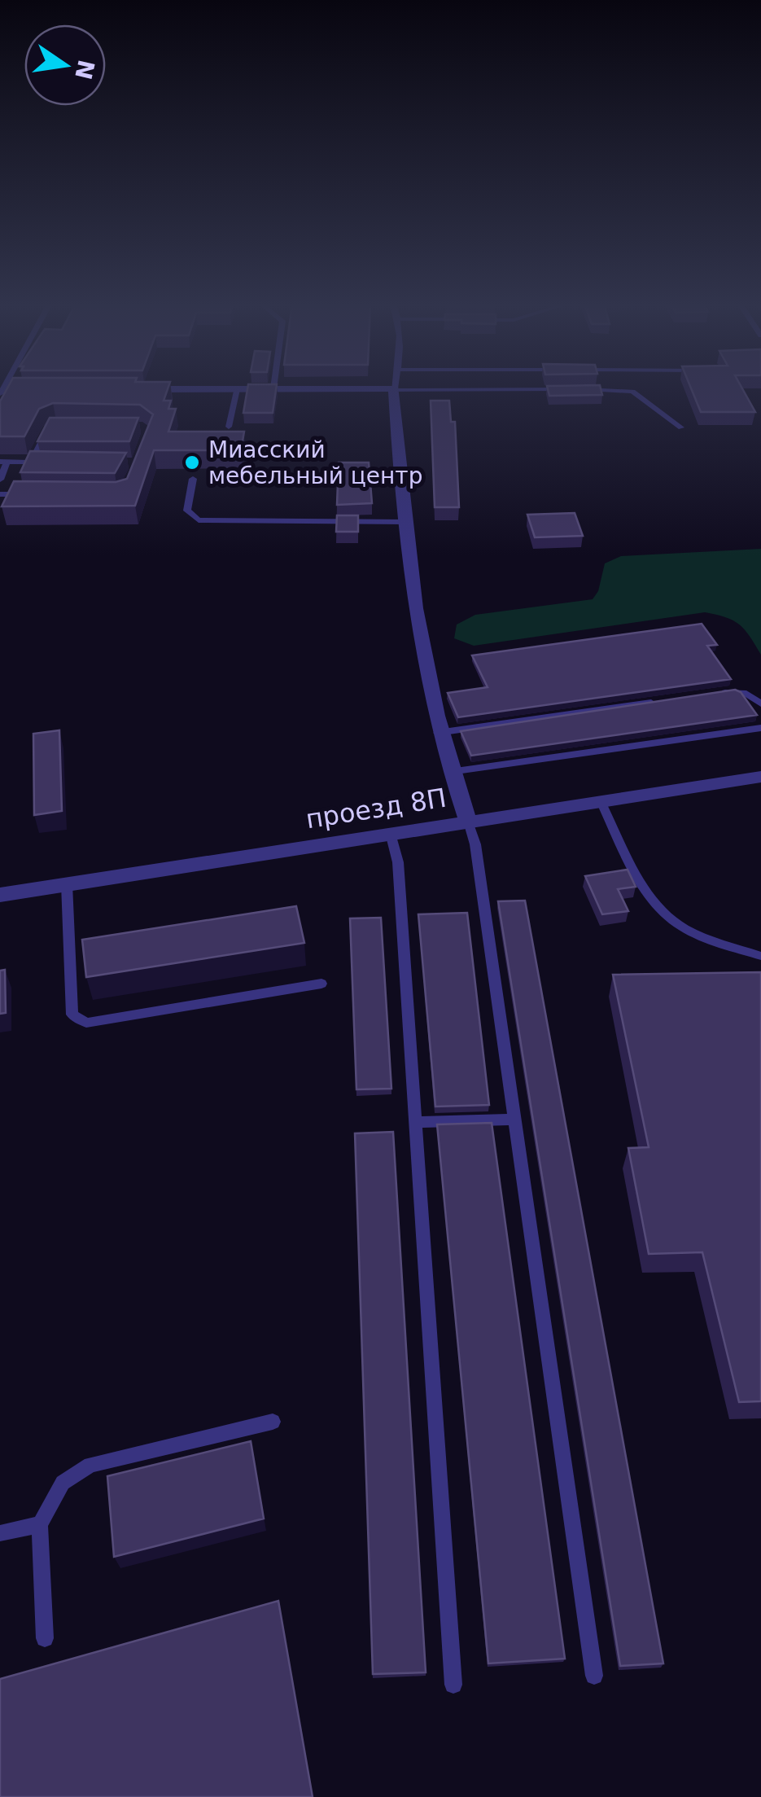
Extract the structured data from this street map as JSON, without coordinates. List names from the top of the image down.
{
  "streets": {
    "street": ["проезд 8П"]
  },
  "places": ["Миасский мебельный центр"],
  "north": "right"
}
